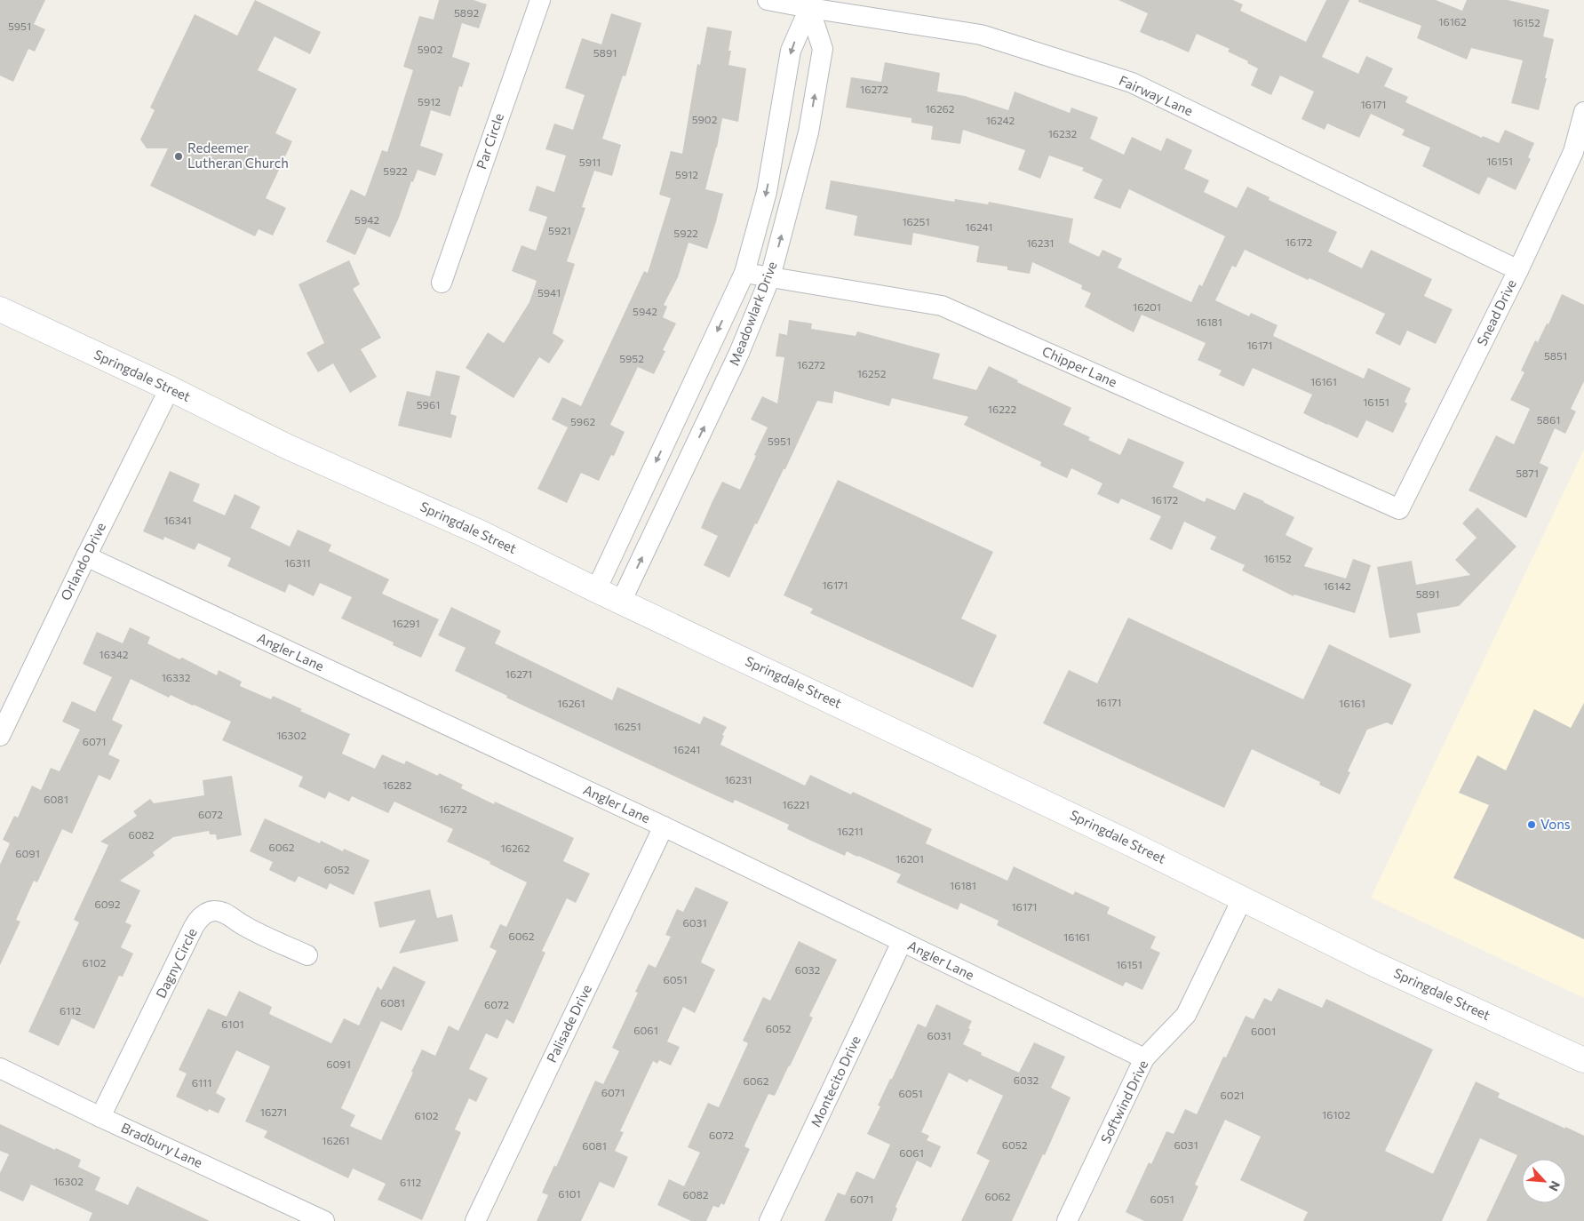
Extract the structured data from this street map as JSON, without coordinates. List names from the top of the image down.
{
  "streets": {
    "main road": ["Springdale Street"],
    "street": [
      "Fairway Lane",
      "Par Circle",
      "Snead Drive",
      "Meadowlark Drive",
      "Chipper Lane",
      "Orlando Drive",
      "Angler Lane",
      "Dagny Circle",
      "Palisade Drive",
      "Montecito Drive",
      "Softwind Drive",
      "Bradbury Lane"
    ]
  },
  "crossings": [
    ["Fairway Lane", "Snead Drive"],
    ["Fairway Lane", "Meadowlark Drive"],
    ["Snead Drive", "Chipper Lane"],
    ["Meadowlark Drive", "Chipper Lane"],
    ["Meadowlark Drive", "Springdale Street"],
    ["Springdale Street", "Orlando Drive"],
    ["Springdale Street", "Softwind Drive"],
    ["Orlando Drive", "Angler Lane"],
    ["Angler Lane", "Palisade Drive"],
    ["Angler Lane", "Montecito Drive"],
    ["Angler Lane", "Softwind Drive"],
    ["Dagny Circle", "Bradbury Lane"]
  ],
  "places": ["Redeemer Lutheran Church", "Vons"],
  "house_numbers": [
    "5892",
    "16162",
    "16152",
    "5951",
    "5902",
    "5891",
    "16272",
    "5912",
    "16171",
    "16262",
    "5902",
    "16242",
    "16232",
    "16151",
    "5911",
    "5922",
    "5912",
    "5942",
    "16251",
    "16241",
    "5921",
    "5922",
    "16172",
    "16231",
    "5941",
    "16201",
    "5942",
    "16181",
    "16171",
    "5851",
    "5952",
    "16272",
    "16252",
    "16161",
    "16151",
    "5961",
    "16222",
    "5861",
    "5962",
    "5951",
    "5871",
    "16172",
    "16341",
    "16152",
    "16311",
    "16171",
    "16142",
    "5891",
    "16291",
    "16342",
    "16271",
    "16332",
    "16171",
    "16261",
    "16161",
    "16251",
    "16302",
    "6071",
    "16241",
    "16231",
    "16282",
    "6081",
    "16221",
    "16272",
    "6072",
    "16211",
    "6082",
    "6062",
    "16262",
    "6091",
    "16201",
    "6052",
    "16181",
    "6092",
    "16171",
    "6031",
    "6062",
    "16161",
    "6102",
    "16151",
    "6032",
    "6051",
    "6081",
    "6072",
    "6112",
    "6101",
    "6052",
    "6061",
    "6001",
    "6031",
    "6091",
    "6032",
    "6062",
    "6111",
    "6071",
    "6051",
    "6021",
    "16271",
    "16102",
    "6102",
    "6072",
    "16261",
    "6052",
    "6031",
    "6081",
    "6061",
    "16302",
    "6112",
    "6101",
    "6082",
    "6062",
    "6071",
    "6051"
  ],
  "north": "bottom right"
}
